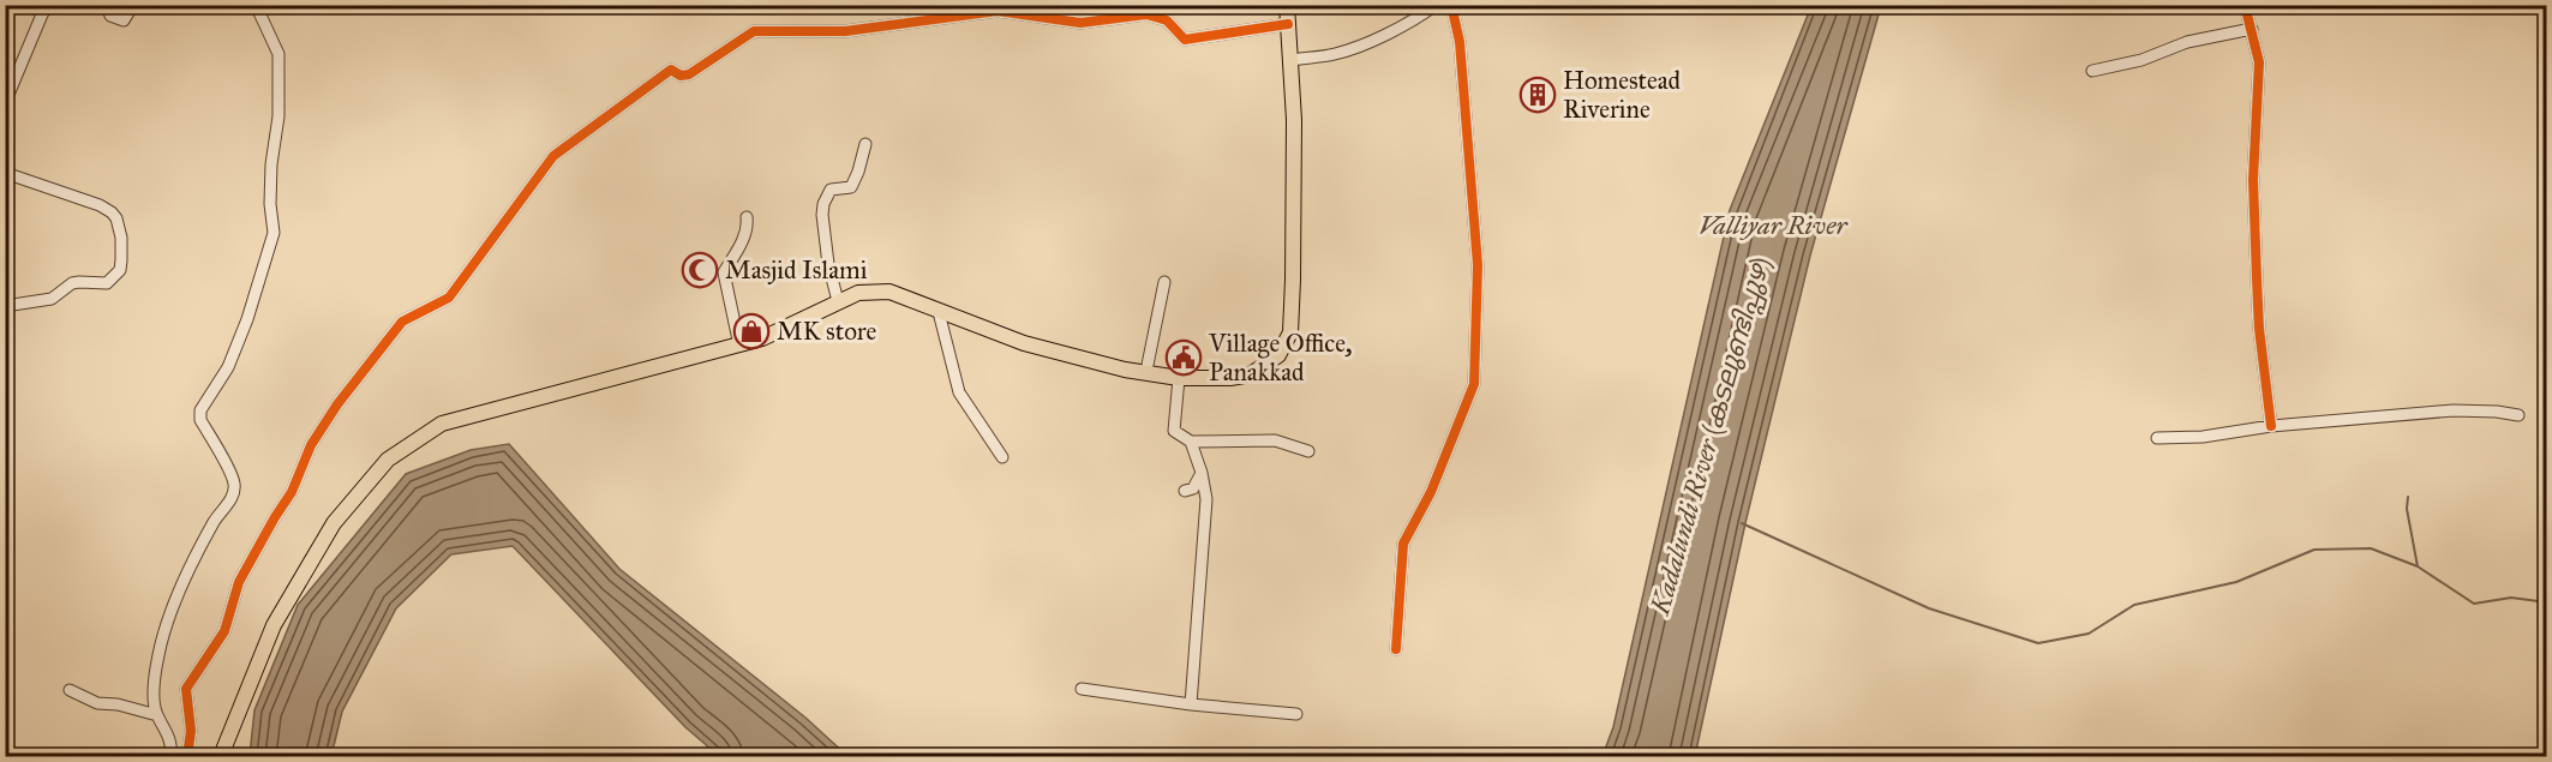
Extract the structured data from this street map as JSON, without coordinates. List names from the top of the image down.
{
  "water": ["Valliyar River", "Kadalundi River (കടലുണ്ടിപ്പുഴ)"],
  "places": {
    "building": ["Homestead Riverine"],
    "mosque": ["Masjid Islami"],
    "shop": ["MK store"],
    "public building": ["Village Office, Panakkad"]
  }
}
